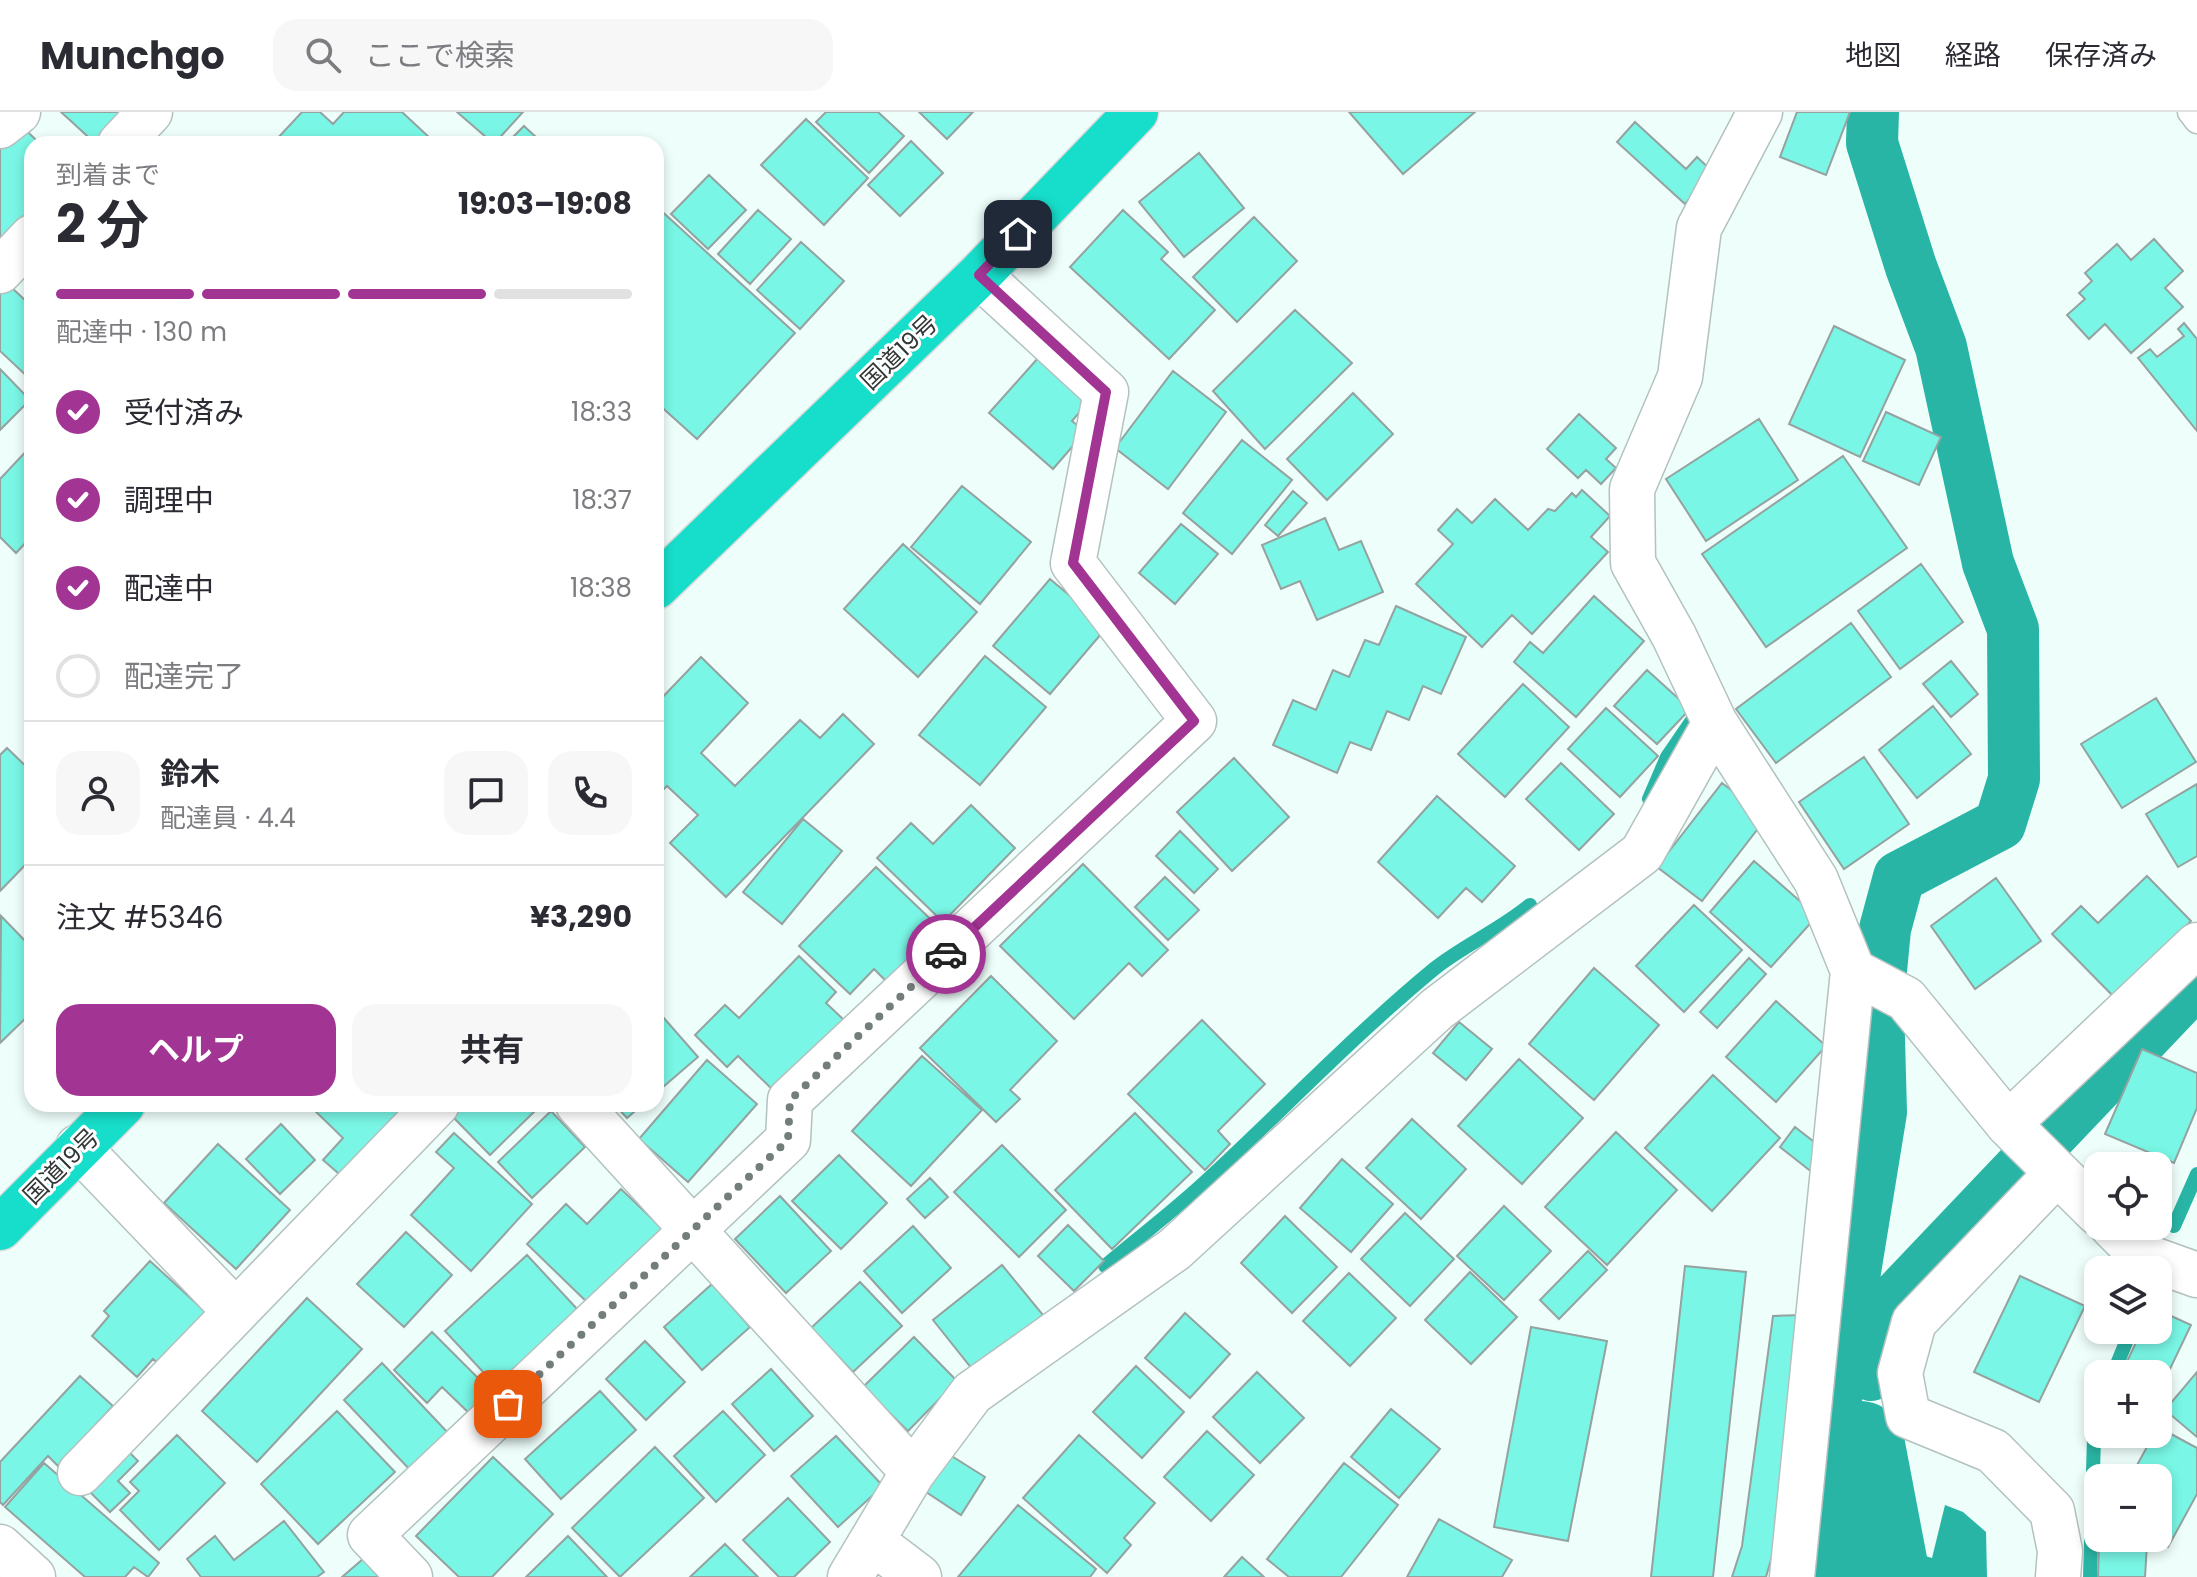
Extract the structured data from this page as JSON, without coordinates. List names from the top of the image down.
{
  "streets": {
    "highway": ["国道19号"]
  },
  "page": {
    "header": "Munchgo",
    "search": "ここで検索",
    "nav": ["地図", "経路", "保存済み"],
    "heading": ["2 分", "到着まで", "19:03–19:08"],
    "panel": [
      "鈴木",
      "配達員 · 4.4",
      "注文 #5346",
      "¥3,290"
    ],
    "bar": "配達中 · 130 m",
    "list": [
      ["受付済み", "18:33"],
      ["調理中", "18:37"],
      ["配達中", "18:38"],
      "配達完了"
    ],
    "buttons": ["ヘルプ", "共有"],
    "map_buttons": ["+", "−"]
  }
}
